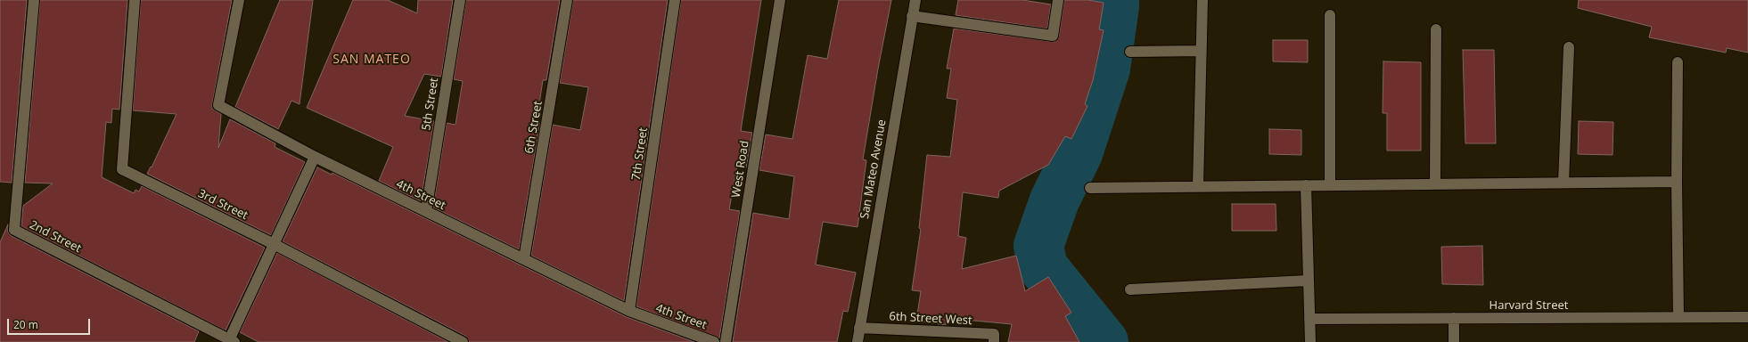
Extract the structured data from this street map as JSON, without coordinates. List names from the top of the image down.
{
  "streets": {
    "street": [
      "5th Street",
      "6th Street",
      "7th Street",
      "West Road",
      "San Mateo Avenue",
      "4th Street",
      "3rd Street",
      "2nd Street",
      "Harvard Street",
      "6th Street West"
    ]
  },
  "crossings": [
    ["5th Street", "4th Street"],
    ["6th Street", "4th Street"],
    ["7th Street", "4th Street"],
    ["San Mateo Avenue", "6th Street West"]
  ],
  "districts": ["SAN MATEO"],
  "scale_bar": "20 m"
}
